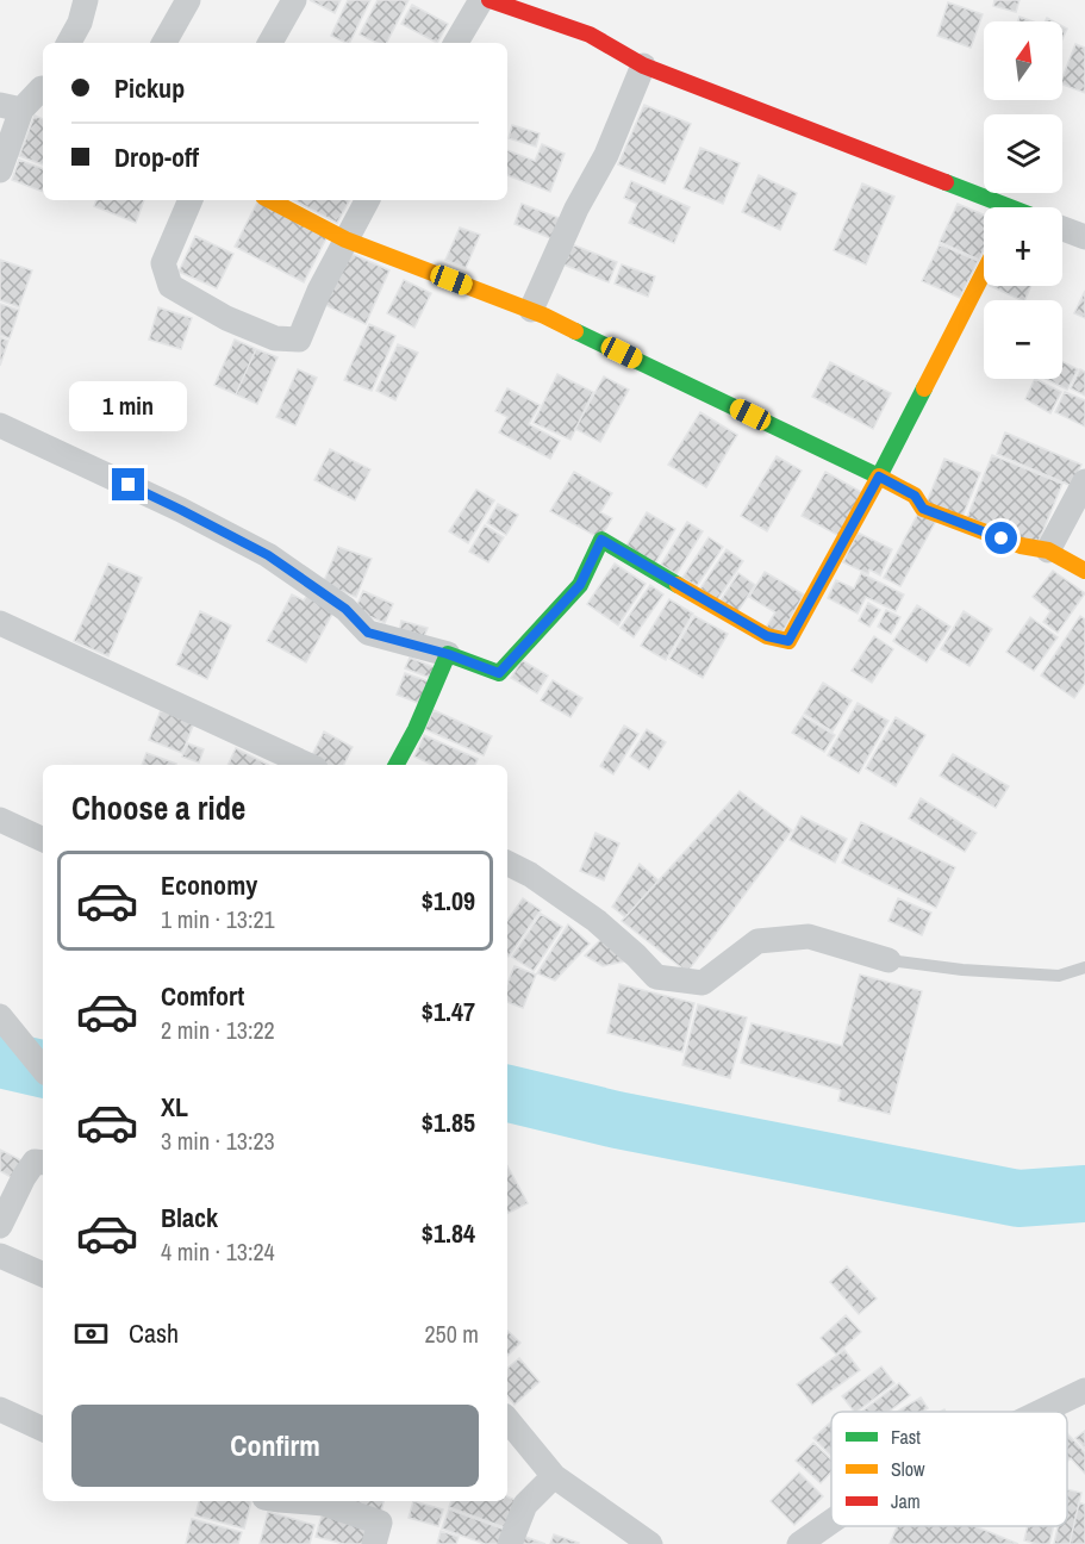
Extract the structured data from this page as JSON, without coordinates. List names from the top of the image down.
{
  "legend": ["Fast", "Slow", "Jam"],
  "north": "top",
  "page": {
    "map_buttons": ["+", "−"],
    "banner": ["Pickup", "Drop-off"],
    "bubble": "1 min",
    "heading": "Choose a ride",
    "list": [
      {
        "name": "Economy",
        "note": "1 min · 13:21",
        "value": "$1.09"
      },
      {
        "name": "Comfort",
        "note": "2 min · 13:22",
        "value": "$1.47"
      },
      {
        "name": "XL",
        "note": "3 min · 13:23",
        "value": "$1.85"
      },
      {
        "name": "Black",
        "note": "4 min · 13:24",
        "value": "$1.84"
      }
    ],
    "pay": ["Cash", "250 m"],
    "buttons": "Confirm"
  }
}
